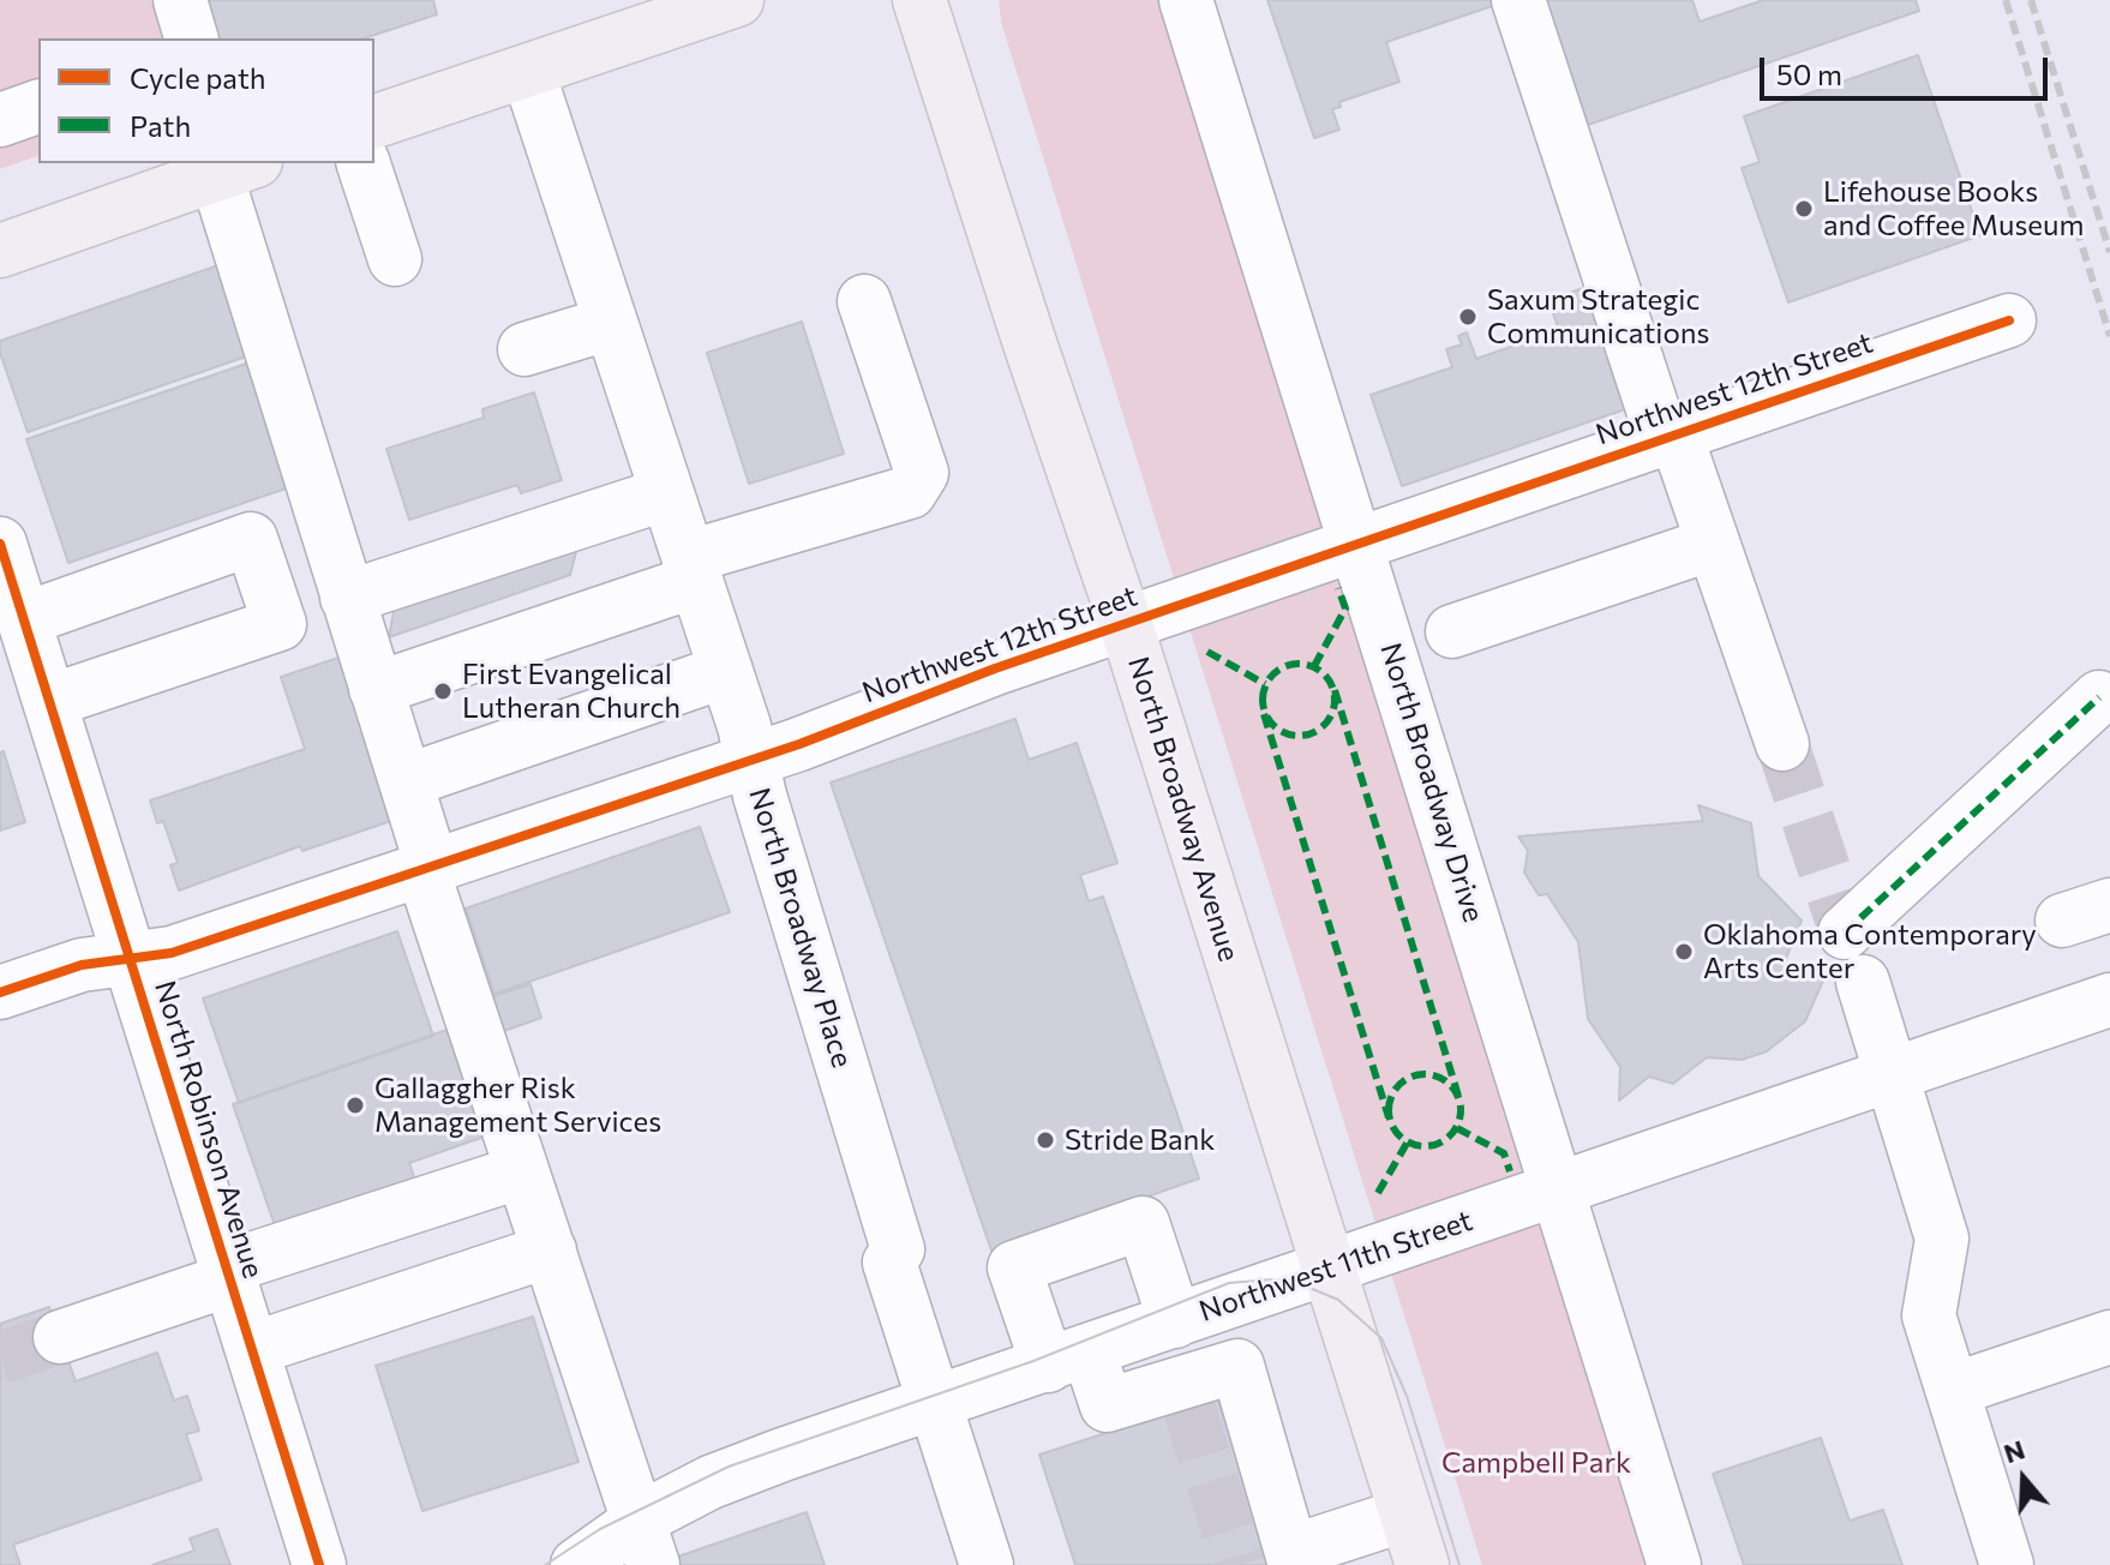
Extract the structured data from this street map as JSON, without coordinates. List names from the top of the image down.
{
  "streets": {
    "main road": ["North Broadway Avenue"],
    "street": [
      "Northwest 12th Street",
      "North Broadway Drive",
      "North Broadway Place",
      "North Robinson Avenue",
      "Northwest 11th Street"
    ]
  },
  "crossings": [
    ["Northwest 12th Street", "North Broadway Drive"],
    ["Northwest 12th Street", "North Broadway Avenue"],
    ["Northwest 12th Street", "North Broadway Place"],
    ["Northwest 12th Street", "North Robinson Avenue"],
    ["North Broadway Drive", "Northwest 11th Street"],
    ["North Broadway Avenue", "Northwest 11th Street"],
    ["North Broadway Place", "Northwest 11th Street"]
  ],
  "parks": ["Campbell Park"],
  "places": [
    "Lifehouse Books and Coffee Museum",
    "Saxum Strategic Communications",
    "First Evangelical Lutheran Church",
    "Oklahoma Contemporary Arts Center",
    "Gallaggher Risk Management Services",
    "Stride Bank"
  ],
  "legend": ["Cycle path", "Path"],
  "scale_bar": "50 m",
  "north": "top"
}
